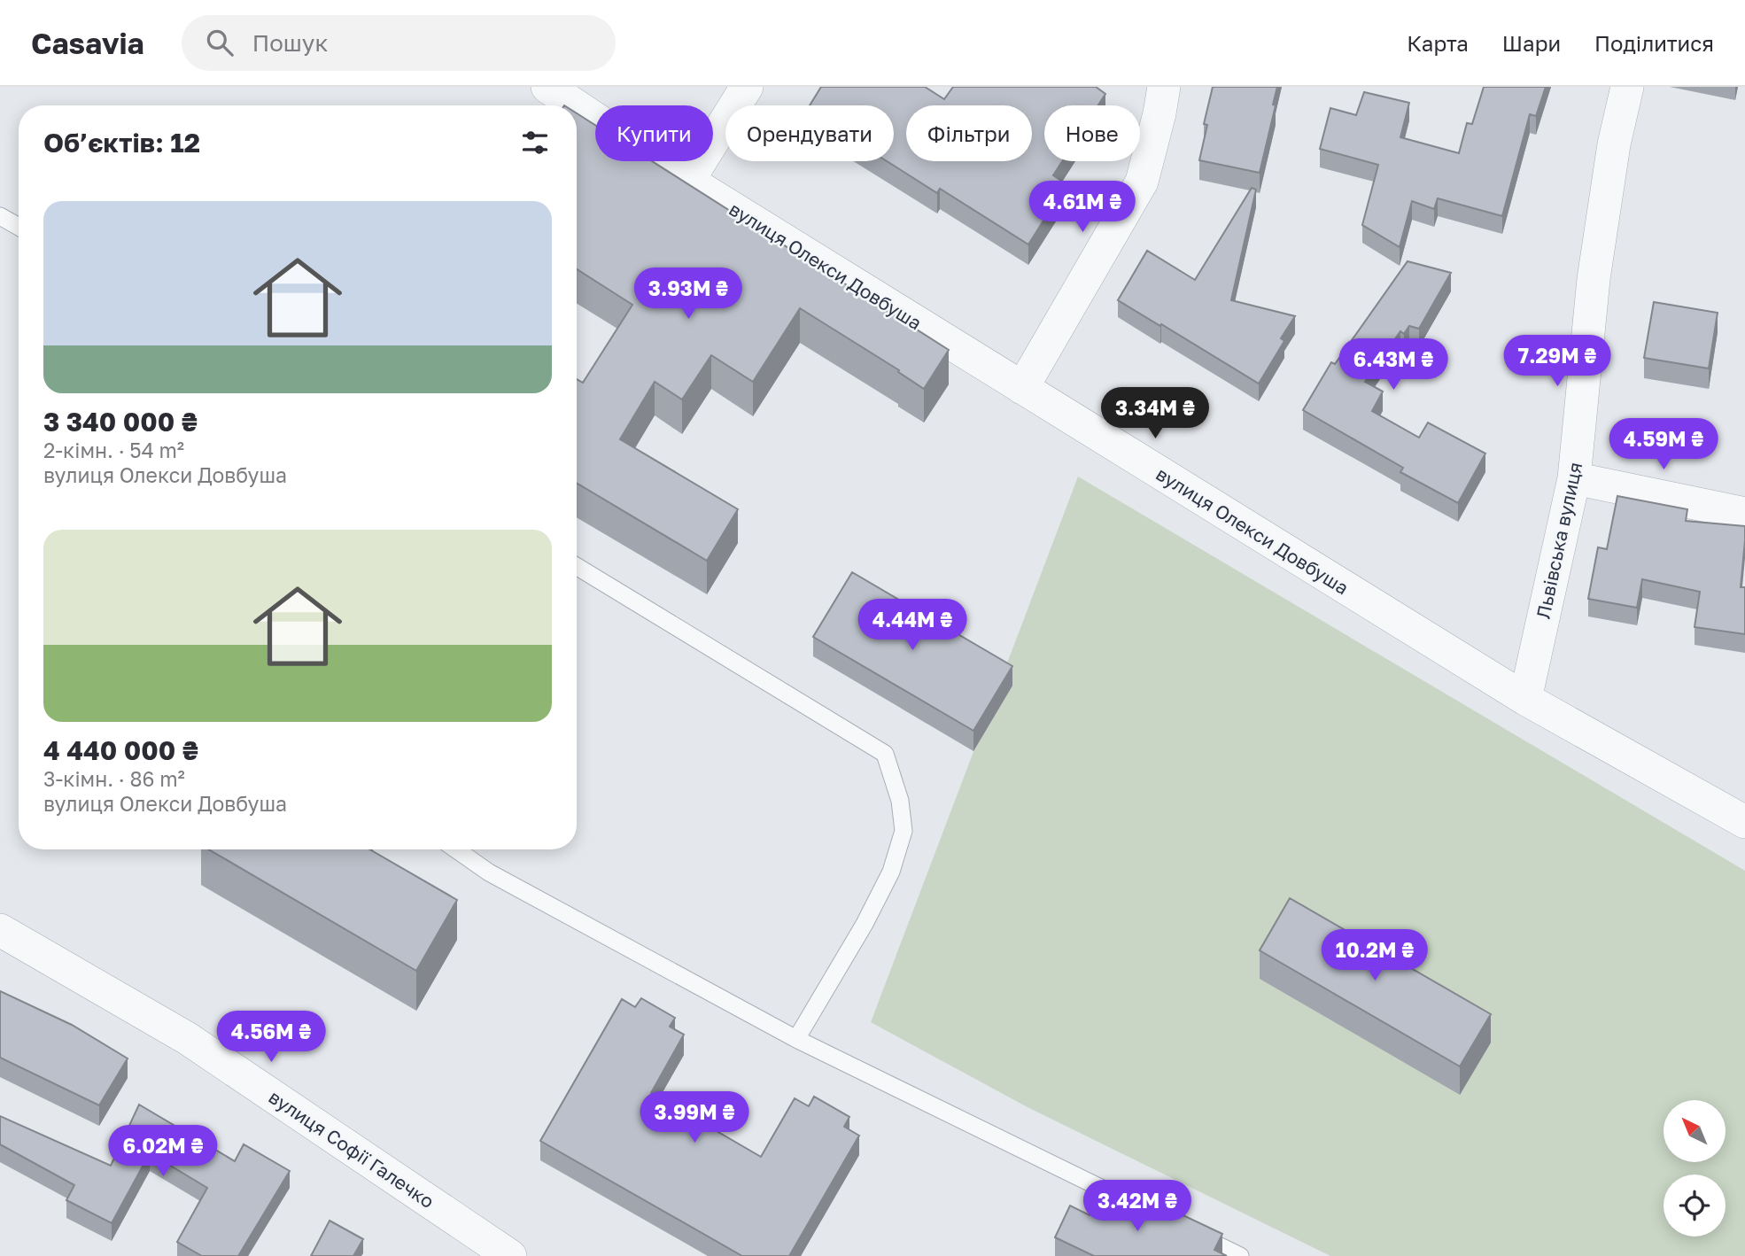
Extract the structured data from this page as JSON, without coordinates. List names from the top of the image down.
{
  "streets": {
    "street": ["вулиця Олекси Довбуша", "Львівська вулиця", "вулиця Софії Галечко"]
  },
  "crossings": [
    ["вулиця Олекси Довбуша", "Львівська вулиця"]
  ],
  "north": "top left",
  "page": {
    "header": "Casavia",
    "search": "Пошук",
    "nav": ["Карта", "Шари", "Поділитися"],
    "chip": [
      "Купити",
      "Орендувати",
      "Фільтри",
      "Нове"
    ],
    "heading": "Об’єктів: 12",
    "list": [
      {
        "name": "3 340 000 ₴",
        "note": "2-кімн. · 54 m² · вулиця Олекси Довбуша"
      },
      {
        "name": "4 440 000 ₴",
        "note": "3-кімн. · 86 m² · вулиця Олекси Довбуша"
      }
    ],
    "price": [
      "4.61M ₴",
      "3.93M ₴",
      "7.29M ₴",
      "6.43M ₴",
      "3.34M ₴",
      "4.59M ₴",
      "4.44M ₴",
      "10.2M ₴",
      "4.56M ₴",
      "3.99M ₴",
      "6.02M ₴",
      "3.42M ₴"
    ]
  }
}
